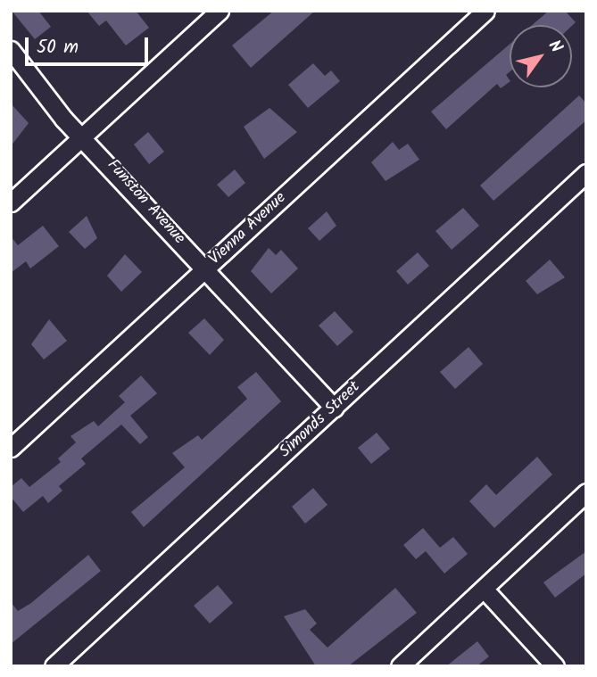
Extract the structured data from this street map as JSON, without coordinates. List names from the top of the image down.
{
  "streets": {
    "street": ["Funston Avenue", "Vienna Avenue", "Simonds Street"]
  },
  "crossings": [
    ["Funston Avenue", "Vienna Avenue"],
    ["Funston Avenue", "Simonds Street"]
  ],
  "scale_bar": "50 m",
  "north": "top right"
}
